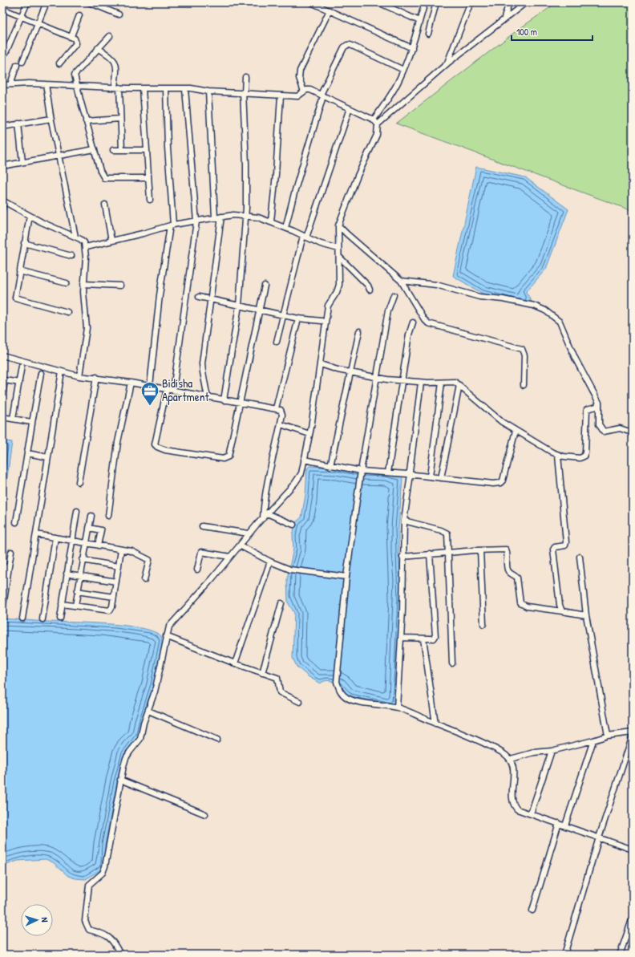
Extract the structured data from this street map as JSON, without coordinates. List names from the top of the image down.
{
  "places": {
    "office": ["Bidisha Apartment"]
  },
  "scale_bar": "100 m",
  "north": "right"
}
